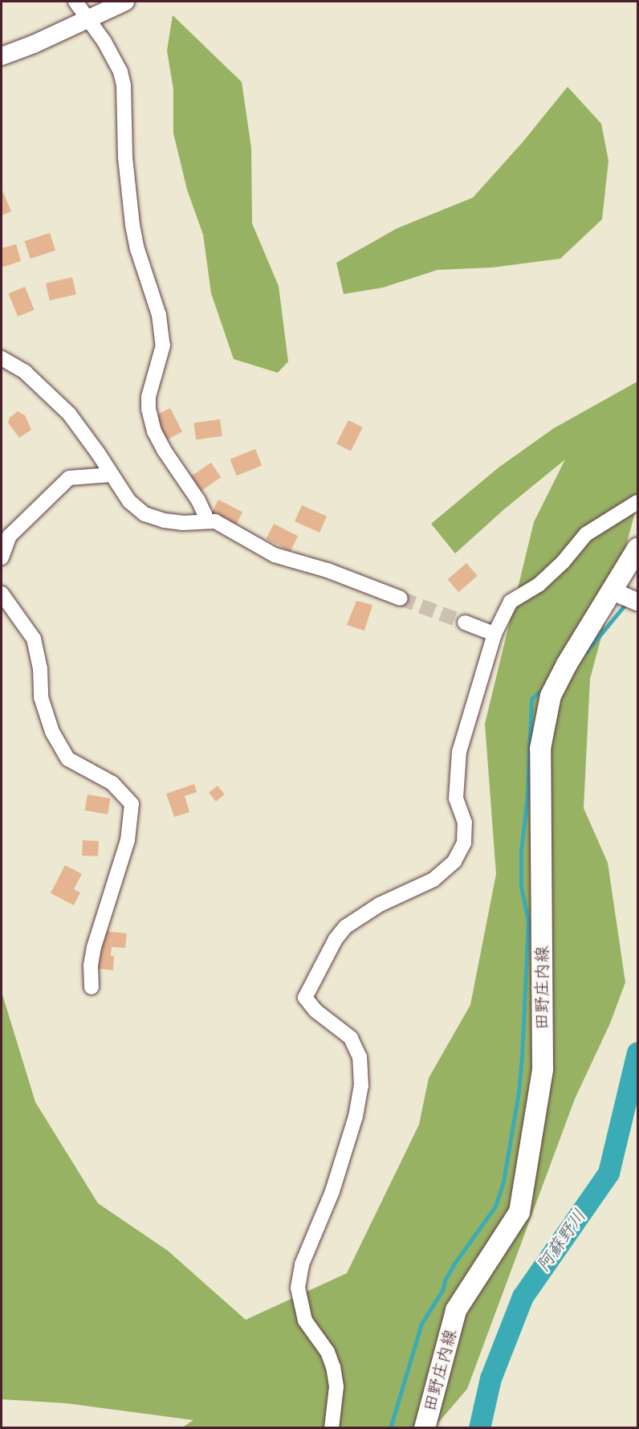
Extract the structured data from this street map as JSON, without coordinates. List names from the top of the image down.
{
  "streets": {
    "main road": ["田野庄内線"]
  },
  "water": ["阿蘇野川"]
}
